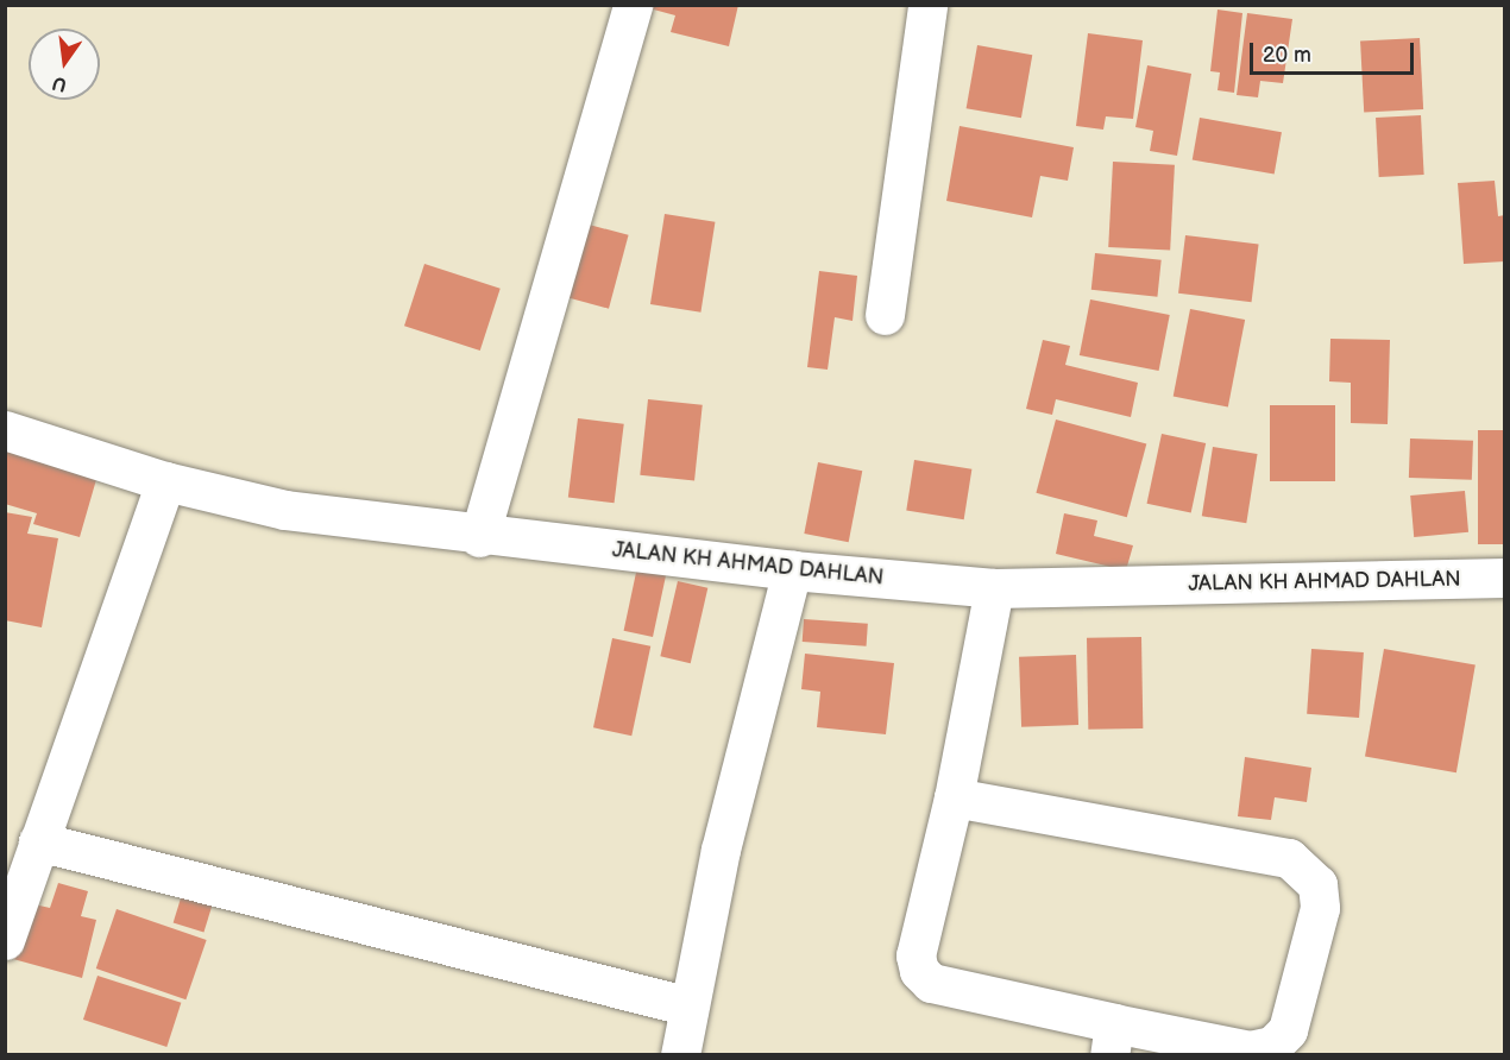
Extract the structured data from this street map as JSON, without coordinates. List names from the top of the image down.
{
  "streets": {
    "street": ["JALAN KH AHMAD DAHLAN"]
  },
  "scale_bar": "20 m",
  "north": "bottom"
}
